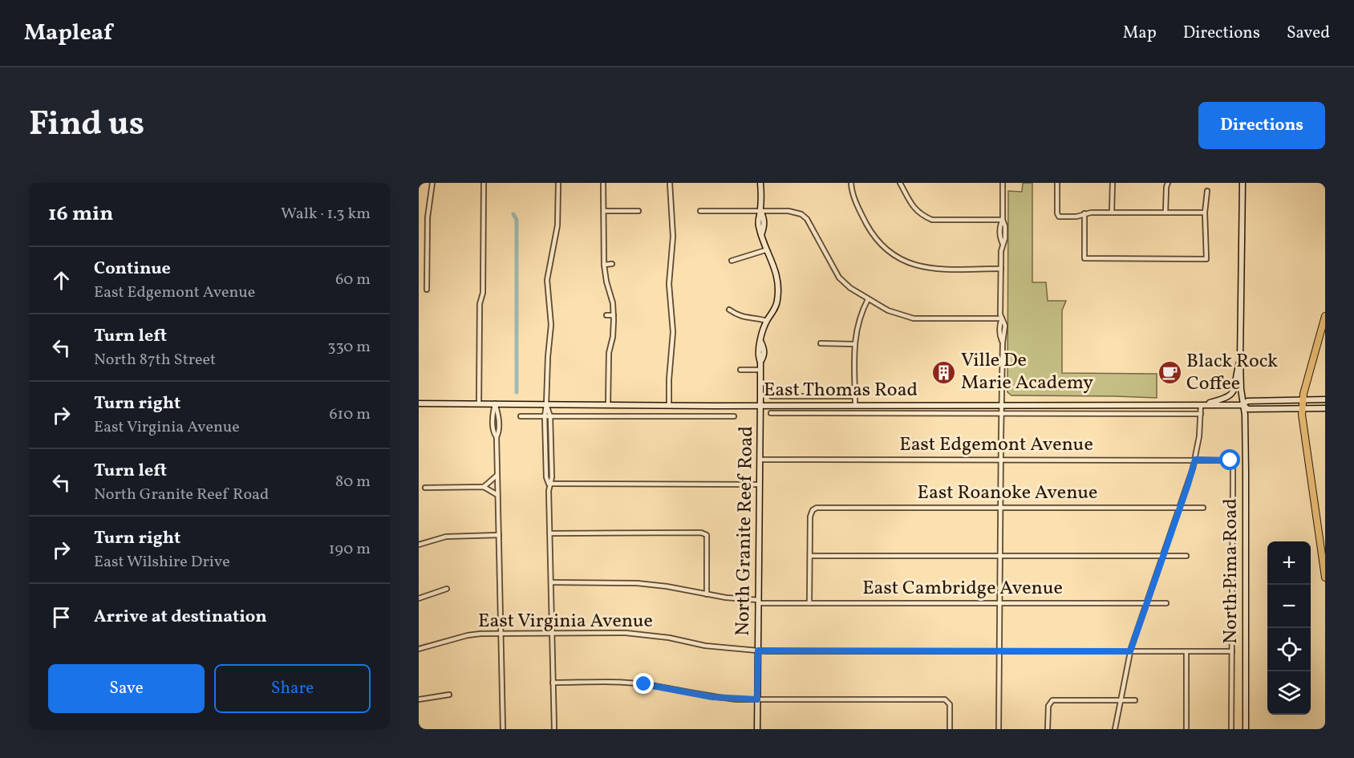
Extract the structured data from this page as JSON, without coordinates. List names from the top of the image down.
{
  "streets": {
    "main road": ["East Thomas Road", "North Granite Reef Road", "North Pima Road"],
    "street": [
      "East Edgemont Avenue",
      "East Roanoke Avenue",
      "East Cambridge Avenue",
      "East Virginia Avenue"
    ]
  },
  "crossings": [
    ["East Thomas Road", "North Granite Reef Road"],
    ["East Thomas Road", "North Pima Road"],
    ["East Edgemont Avenue", "North Granite Reef Road"],
    ["East Edgemont Avenue", "East Virginia Avenue"],
    ["North Granite Reef Road", "East Cambridge Avenue"],
    ["North Granite Reef Road", "East Virginia Avenue"]
  ],
  "places": {
    "building": ["Ville De Marie Academy"],
    "cafe": ["Black Rock Coffee"]
  },
  "page": {
    "header": "Mapleaf",
    "nav": ["Map", "Directions", "Saved"],
    "title": "Find us",
    "buttons": [
      "Directions",
      ["Save", "Share"]
    ],
    "heading": ["16 min", "Walk · 1.3 km"],
    "list": [
      ["Continue", "East Edgemont Avenue", "60 m"],
      ["Turn left", "North 87th Street", "330 m"],
      ["Turn right", "East Virginia Avenue", "610 m"],
      ["Turn left", "North Granite Reef Road", "80 m"],
      ["Turn right", "East Wilshire Drive", "190 m"],
      "Arrive at destination"
    ],
    "map_buttons": ["+", "−"]
  }
}
